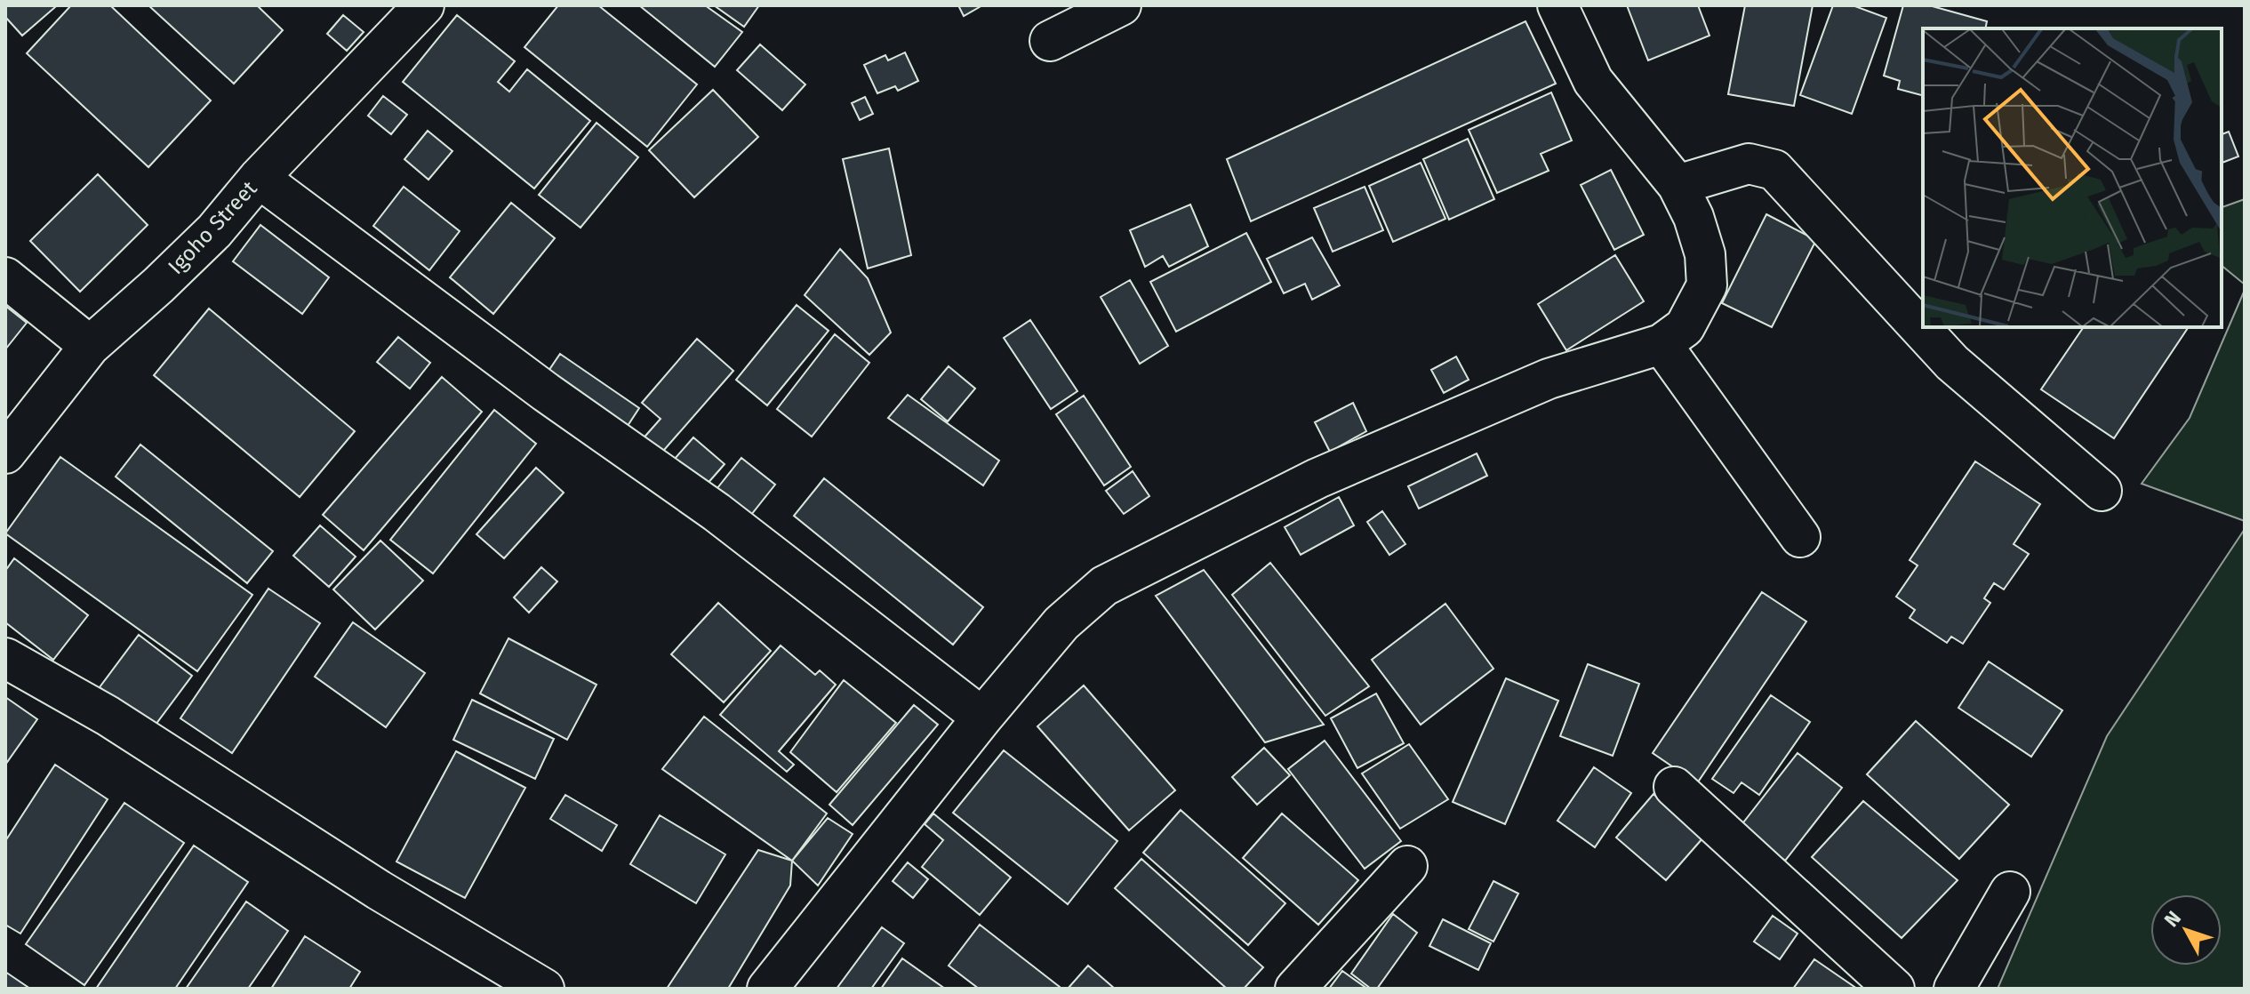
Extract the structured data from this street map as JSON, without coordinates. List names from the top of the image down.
{
  "streets": {
    "street": ["Igoho Street"]
  },
  "north": "top left"
}
